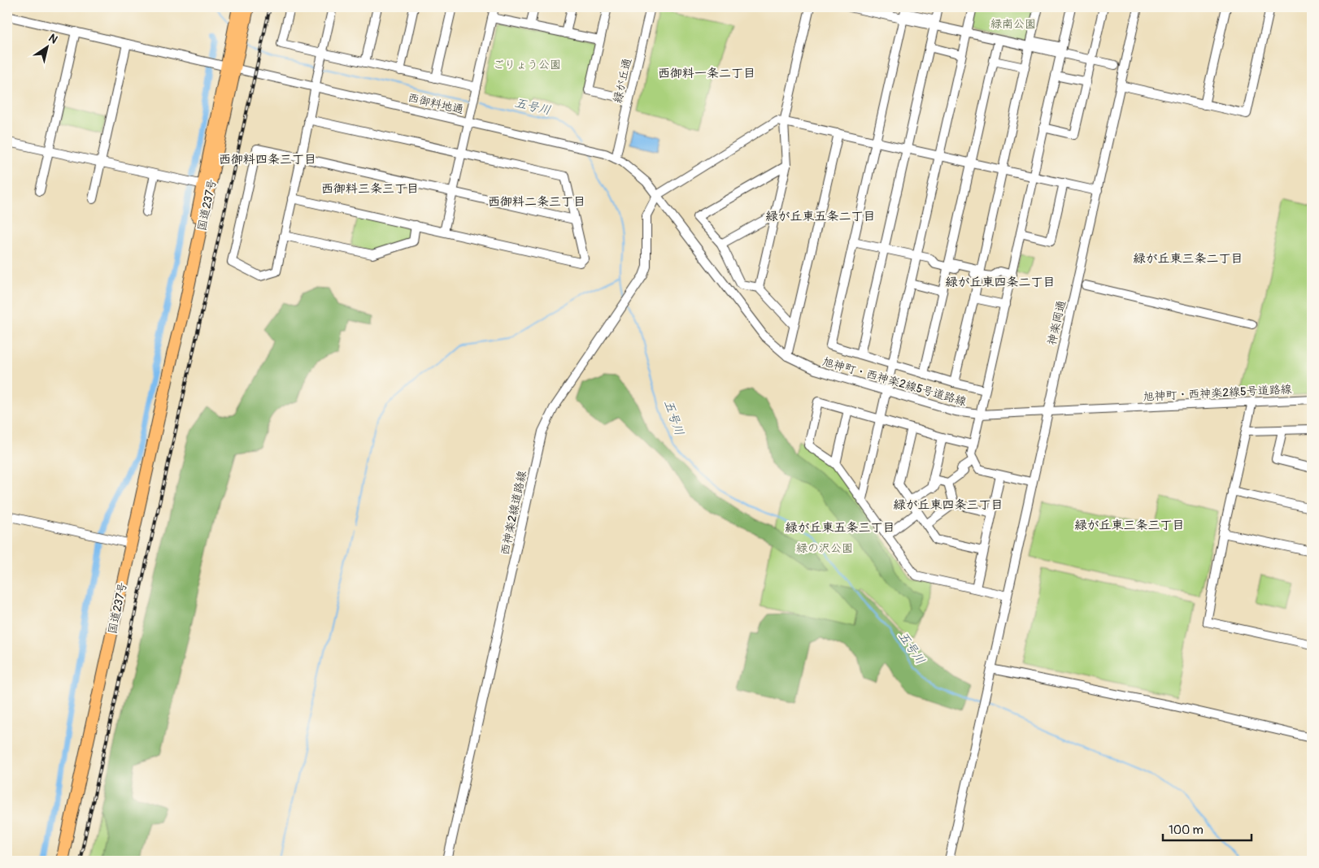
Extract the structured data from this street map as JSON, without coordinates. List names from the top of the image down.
{
  "streets": {
    "highway": ["国道237号"],
    "street": [
      "緑が丘通",
      "西御料地通",
      "神楽岡通",
      "旭神町・西神楽2線5号道路線",
      "西神楽2線道路線"
    ]
  },
  "crossings": [
    ["緑が丘通", "西御料地通"],
    ["緑が丘通", "旭神町・西神楽2線5号道路線"],
    ["西御料地通", "旭神町・西神楽2線5号道路線"],
    ["神楽岡通", "旭神町・西神楽2線5号道路線"],
    ["旭神町・西神楽2線5号道路線", "西神楽2線道路線"]
  ],
  "districts": [
    "西御料一条二丁目",
    "西御料四条三丁目",
    "西御料三条三丁目",
    "西御料二条三丁目",
    "緑が丘東五条二丁目",
    "緑が丘東三条二丁目",
    "緑が丘東四条二丁目",
    "緑が丘東四条三丁目",
    "緑が丘東三条三丁目",
    "緑が丘東五条三丁目"
  ],
  "water": ["五号川"],
  "parks": ["緑南公園", "ごりょう公園", "緑の沢公園"],
  "scale_bar": "100 m",
  "north": "top right"
}
